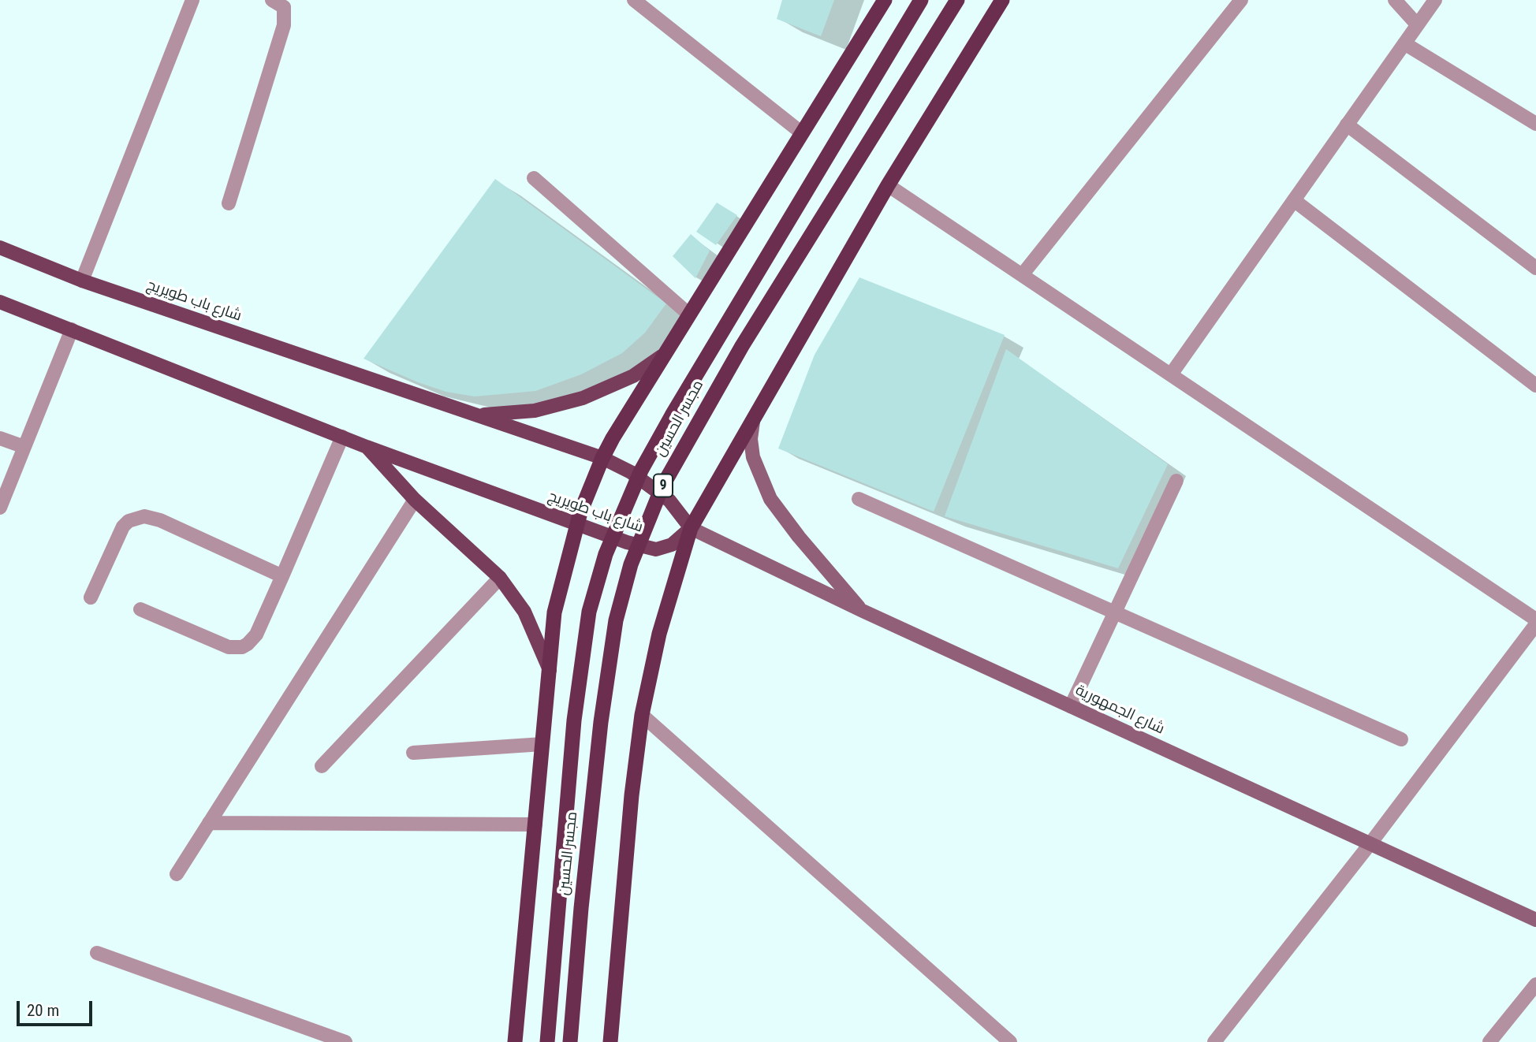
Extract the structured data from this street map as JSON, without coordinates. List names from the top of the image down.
{
  "streets": {
    "highway": ["مجسر الحسين", "9"],
    "main road": ["شارع باب طويريج", "شارع الجمهورية"]
  },
  "crossings": [
    ["شارع باب طويريج", "شارع الجمهورية"]
  ],
  "scale_bar": "20 m"
}
